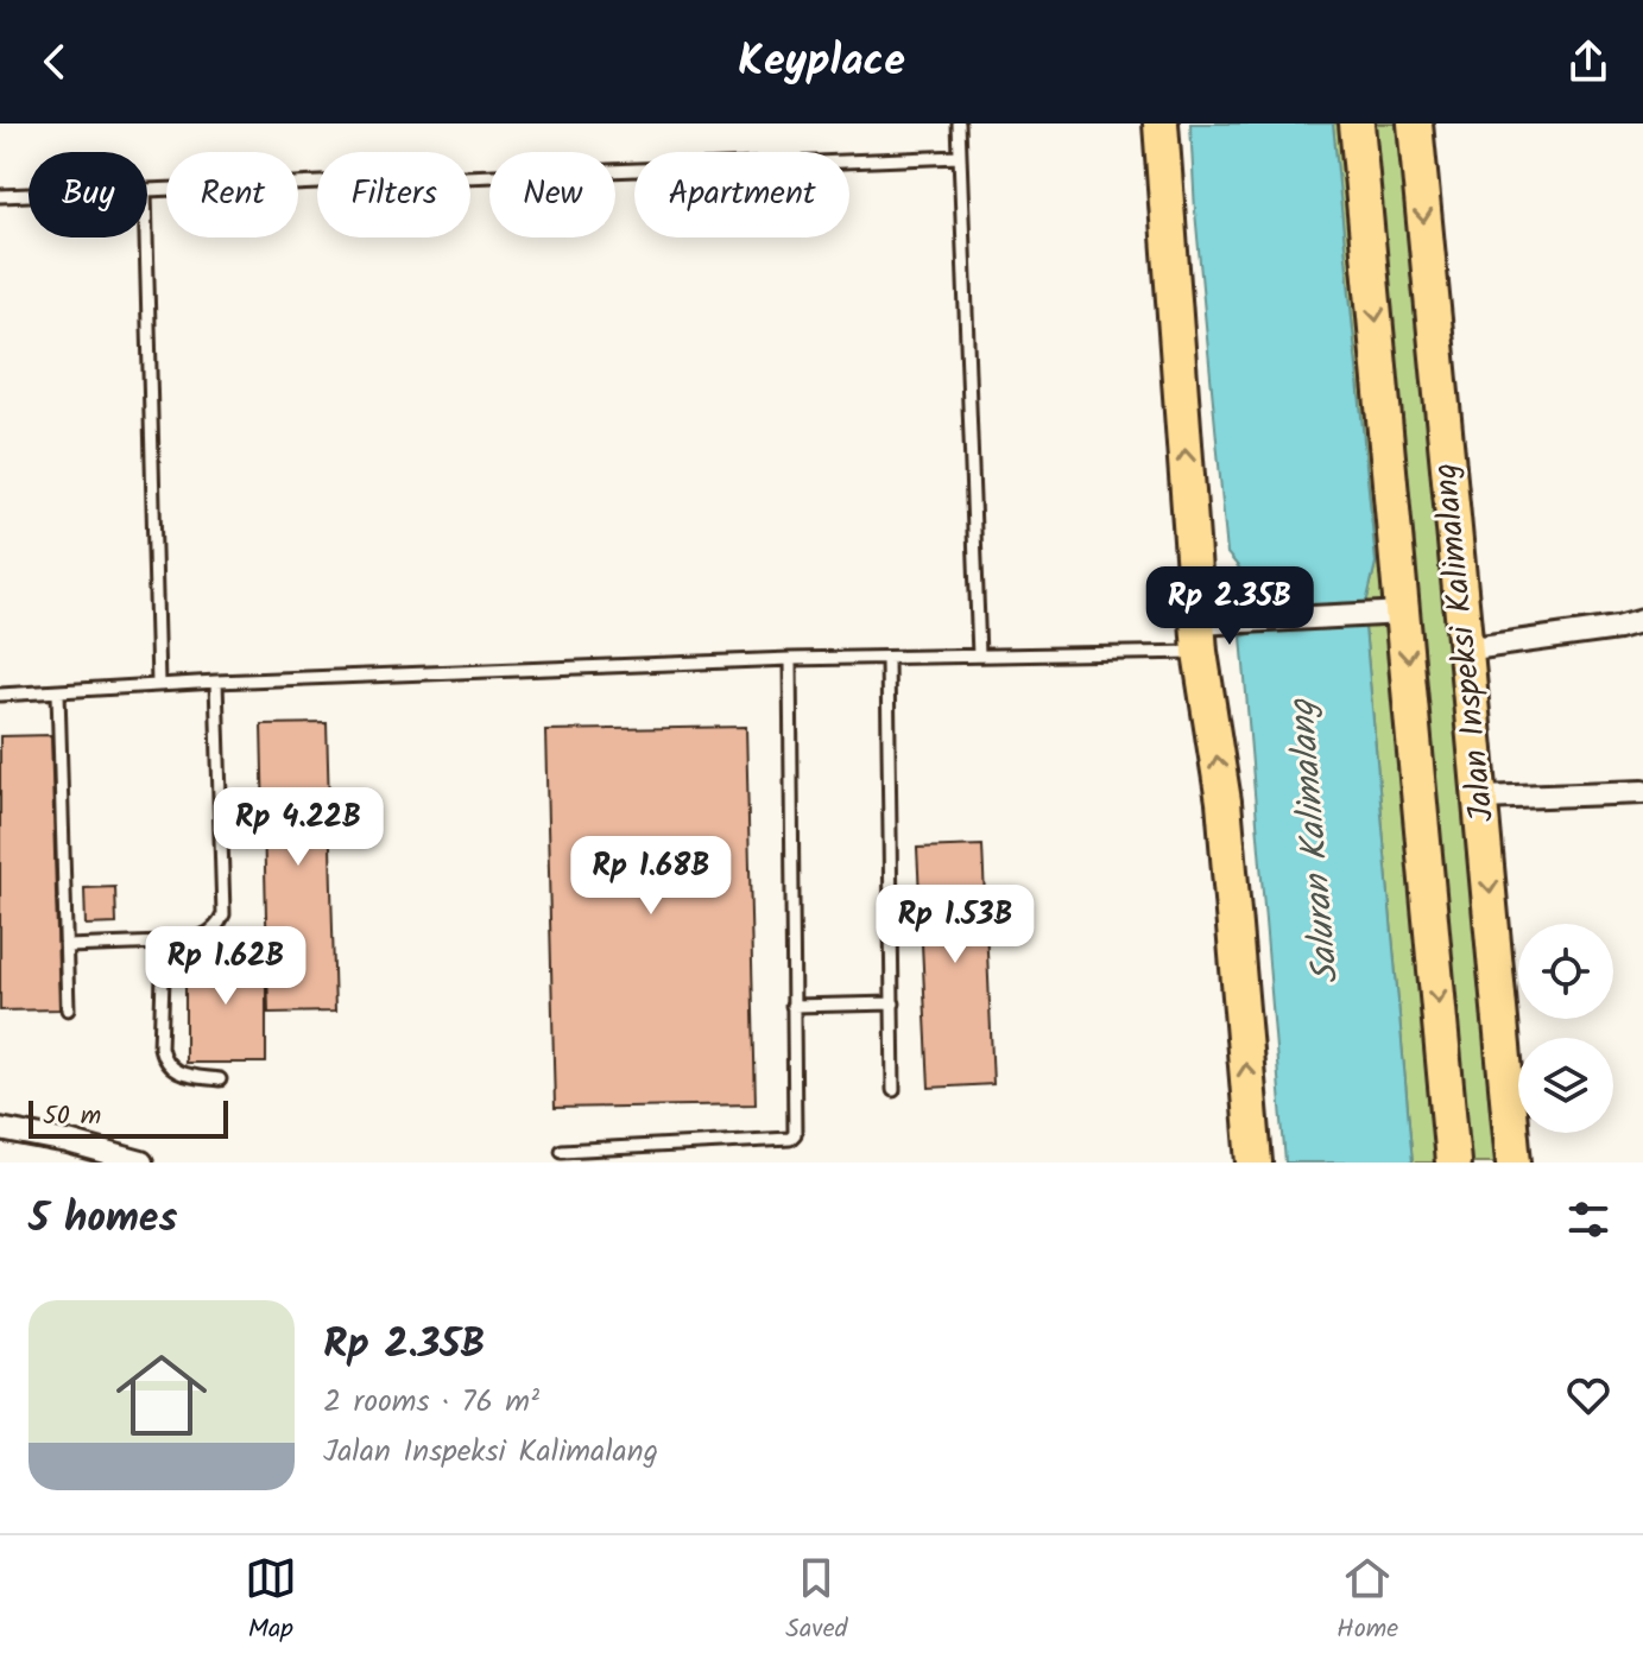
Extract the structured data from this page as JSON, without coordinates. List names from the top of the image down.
{
  "streets": {
    "main road": ["Jalan Inspeksi Kalimalang"]
  },
  "water": ["Saluran Kalimalang"],
  "scale_bar": "50 m",
  "page": {
    "header": "Keyplace",
    "chip": [
      "Buy",
      "Rent",
      "Filters",
      "New",
      "Apartment"
    ],
    "price": [
      "Rp 2.35B",
      "Rp 4.22B",
      "Rp 1.68B",
      "Rp 1.53B",
      "Rp 1.62B"
    ],
    "scale": "50 m",
    "heading": "5 homes",
    "list": [
      {
        "name": "Rp 2.35B",
        "note": "2 rooms · 76 m² · Jalan Inspeksi Kalimalang"
      }
    ],
    "tabs": ["Map", "Saved", "Home"]
  }
}
